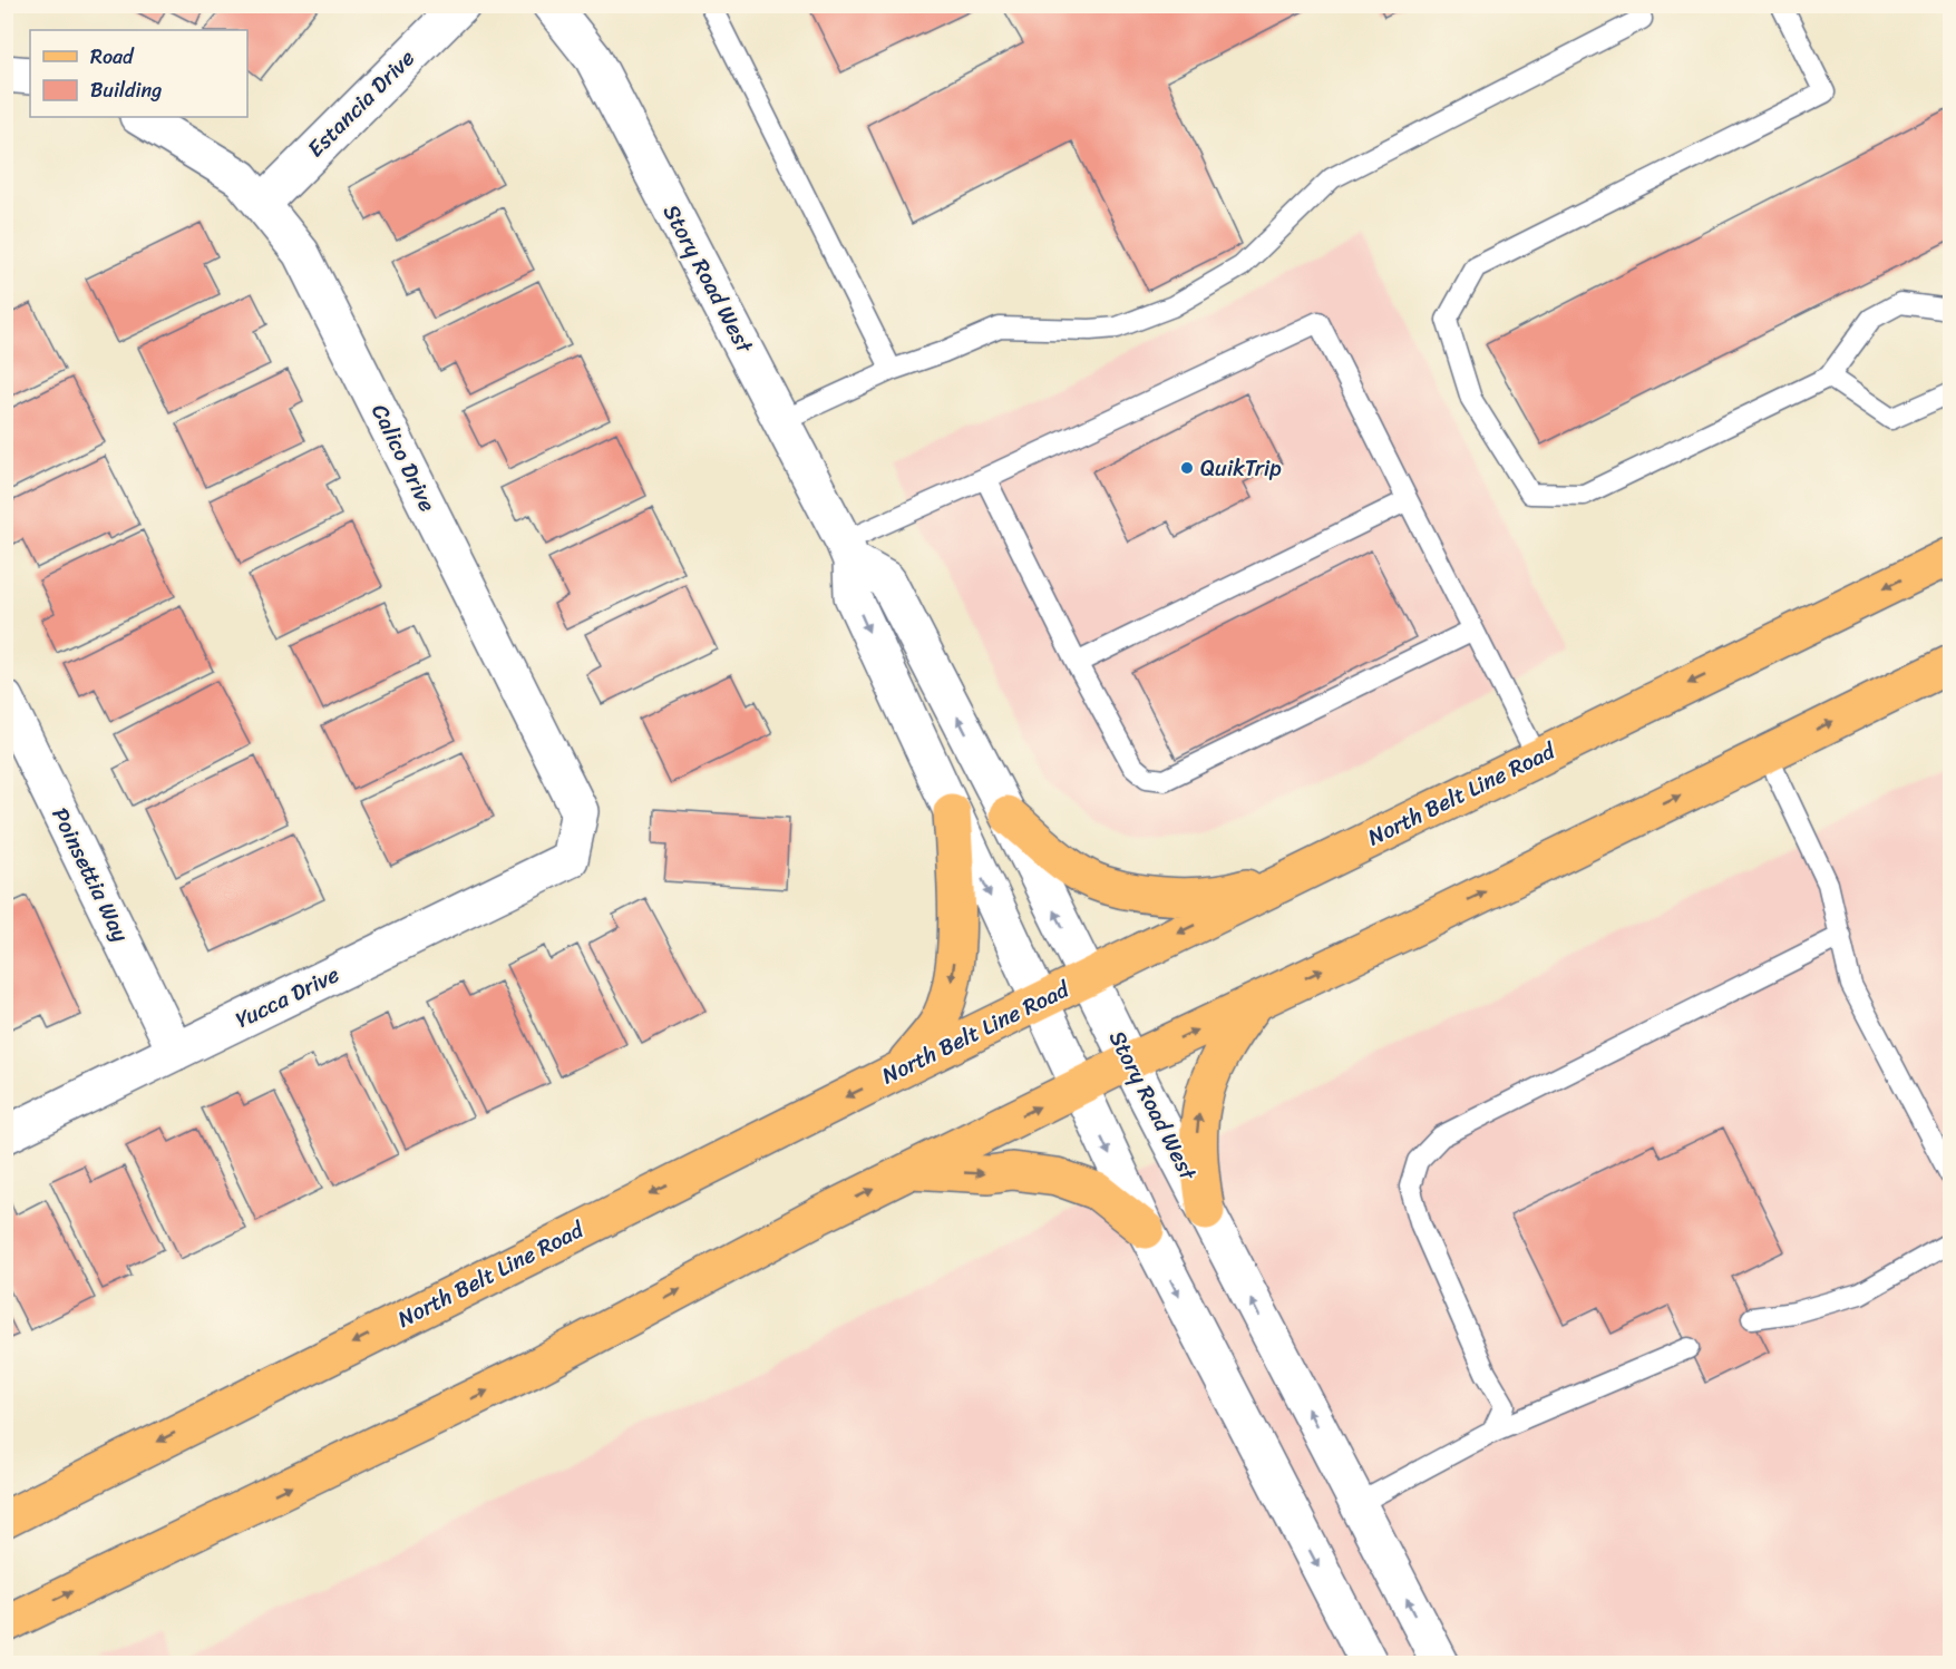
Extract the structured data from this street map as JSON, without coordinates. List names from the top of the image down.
{
  "streets": {
    "main road": ["North Belt Line Road"],
    "street": [
      "Estancia Drive",
      "Story Road West",
      "Calico Drive",
      "Poinsettia Way",
      "Yucca Drive"
    ]
  },
  "crossings": [
    ["Estancia Drive", "Calico Drive"],
    ["Story Road West", "North Belt Line Road"],
    ["Calico Drive", "Yucca Drive"],
    ["Poinsettia Way", "Yucca Drive"]
  ],
  "places": ["QuikTrip"],
  "legend": ["Road", "Building"]
}
